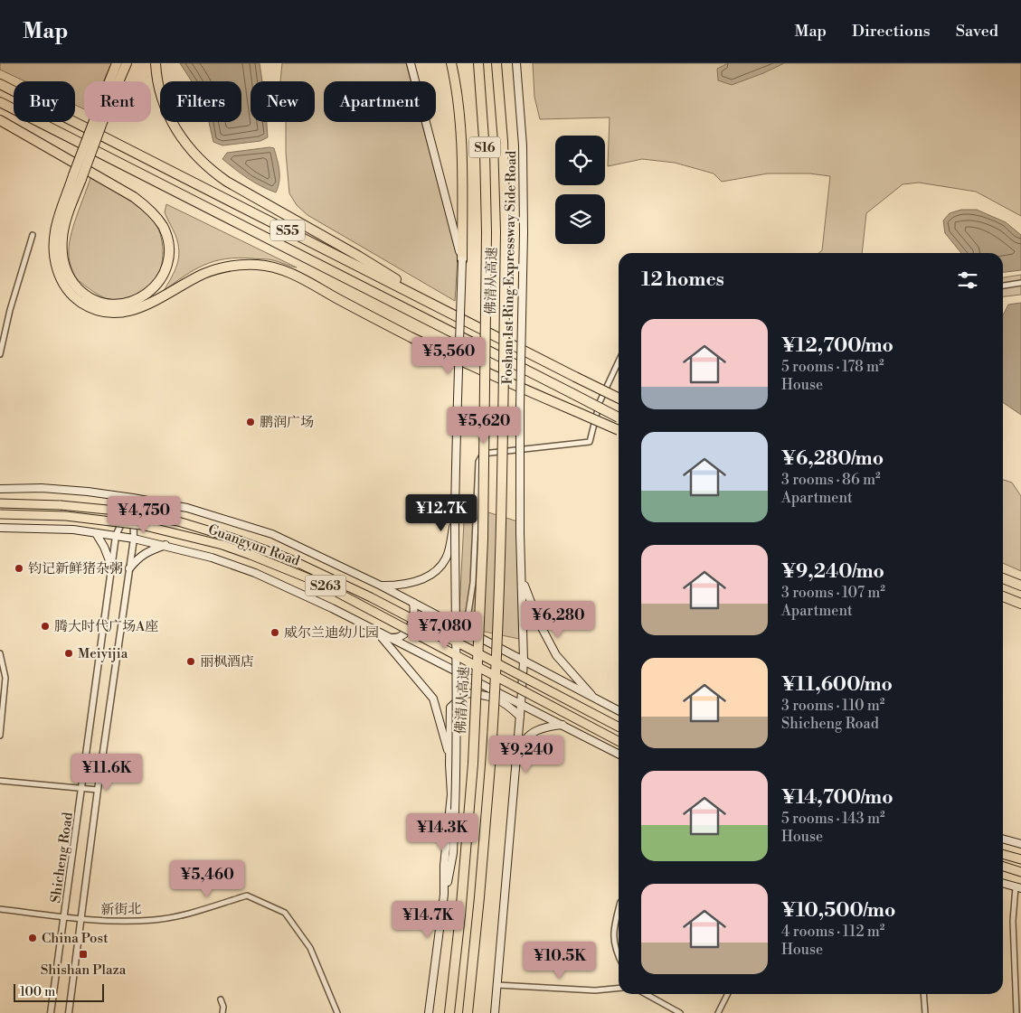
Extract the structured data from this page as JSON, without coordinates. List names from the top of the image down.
{
  "streets": {
    "highway": ["S16", "S55", "佛清从高速"],
    "main road": ["Foshan 1st Ring Expressway Side Road", "Guangyun Road", "S263"],
    "street": ["Shicheng Road", "新街北"]
  },
  "crossings": [
    ["Foshan 1st Ring Expressway Side Road", "Guangyun Road"],
    ["Guangyun Road", "S263"],
    ["Guangyun Road", "Shicheng Road"],
    ["S263", "Shicheng Road"],
    ["Shicheng Road", "新街北"]
  ],
  "places": {
    "other": [
      "鹏润广场",
      "钧记新鲜猪杂粥",
      "腾大时代广场A座",
      "威尔兰迪幼儿园",
      "Meiyijia",
      "丽枫酒店",
      "China Post"
    ],
    "transit": ["Shishan Plaza"]
  },
  "scale_bar": "100 m",
  "page": {
    "header": "Map",
    "nav": ["Map", "Directions", "Saved"],
    "chip": [
      "Buy",
      "Rent",
      "Filters",
      "New",
      "Apartment"
    ],
    "heading": "12 homes",
    "list": [
      {
        "name": "¥12,700/mo",
        "note": "5 rooms · 178 m² · House"
      },
      {
        "name": "¥6,280/mo",
        "note": "3 rooms · 86 m² · Apartment"
      },
      {
        "name": "¥9,240/mo",
        "note": "3 rooms · 107 m² · Apartment"
      },
      {
        "name": "¥11,600/mo",
        "note": "3 rooms · 110 m² · Shicheng Road"
      },
      {
        "name": "¥14,700/mo",
        "note": "5 rooms · 143 m² · House"
      },
      {
        "name": "¥10,500/mo",
        "note": "4 rooms · 112 m² · House"
      }
    ],
    "price": [
      "¥5,560",
      "¥5,620",
      "¥12.7K",
      "¥4,750",
      "¥6,280",
      "¥7,080",
      "¥9,240",
      "¥11.6K",
      "¥14.3K",
      "¥5,460",
      "¥14.7K",
      "¥10.5K"
    ],
    "scale": "100 m"
  }
}
